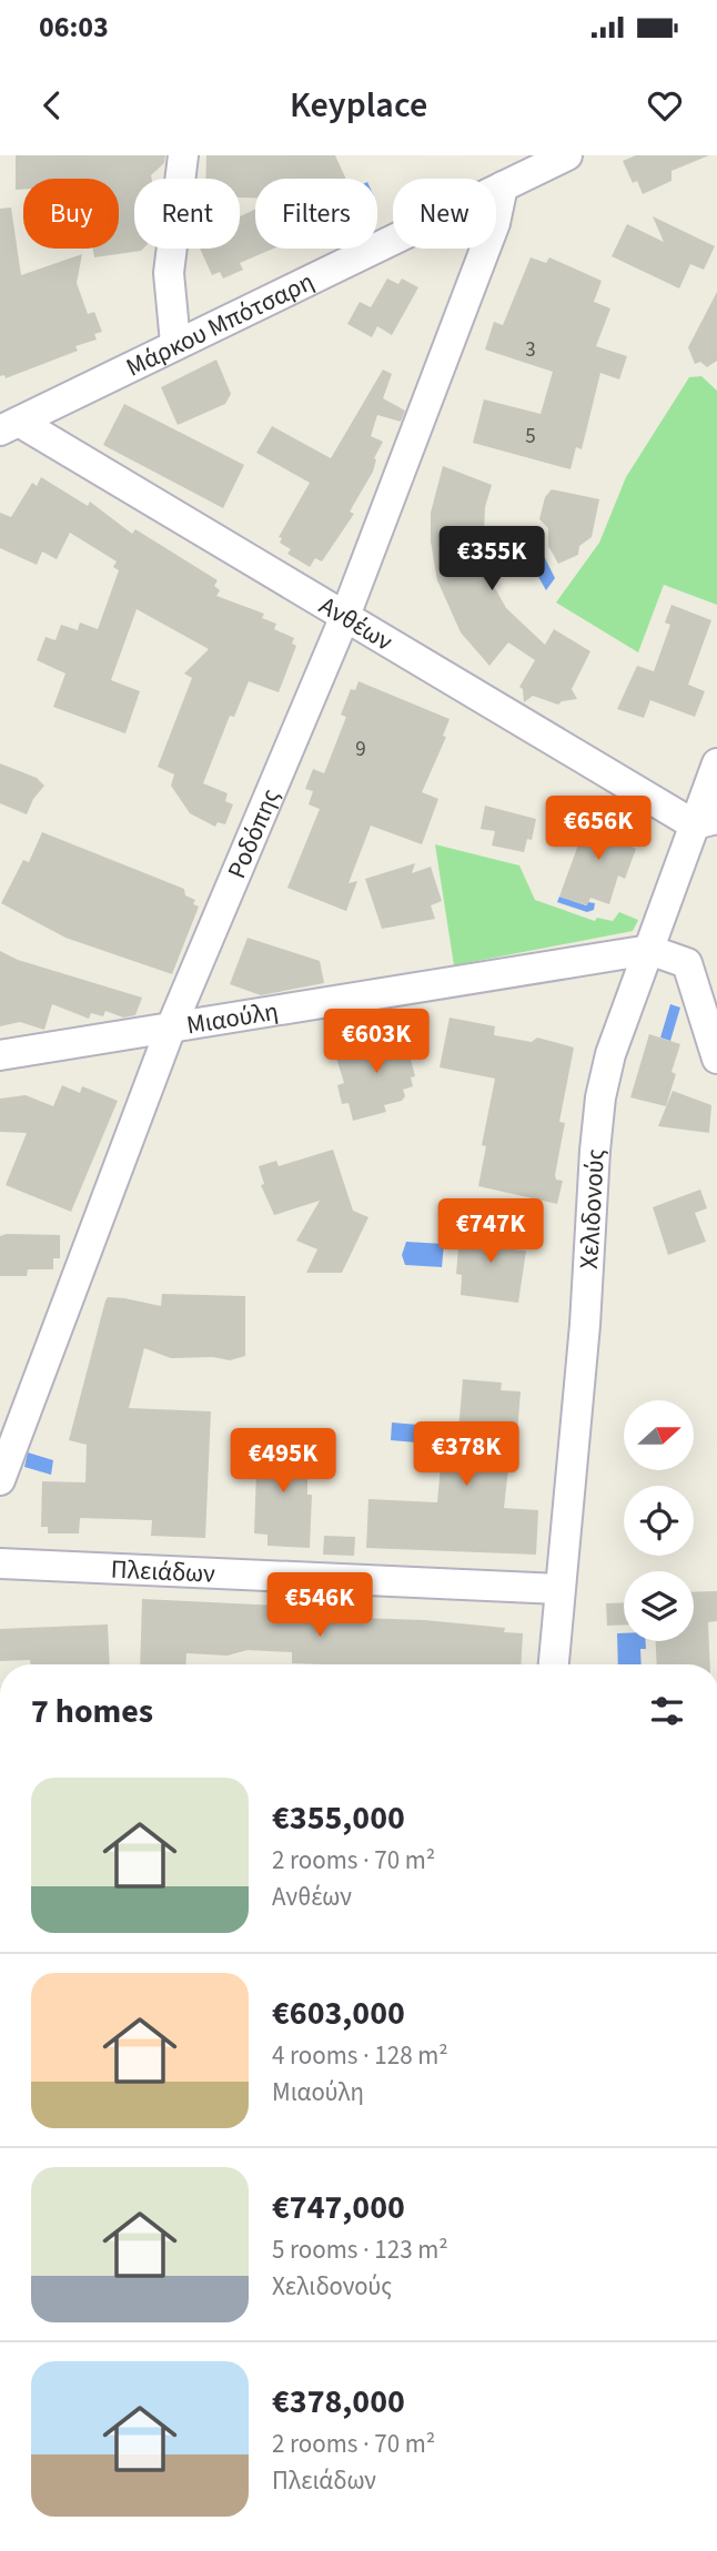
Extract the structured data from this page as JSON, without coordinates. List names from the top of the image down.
{
  "streets": {
    "street": [
      "Μάρκου Μπότσαρη",
      "Ανθέων",
      "Ροδόπης",
      "Μιαούλη",
      "Χελιδονούς",
      "Πλειάδων"
    ]
  },
  "crossings": [
    ["Μάρκου Μπότσαρη", "Ανθέων"],
    ["Μάρκου Μπότσαρη", "Ροδόπης"],
    ["Ανθέων", "Ροδόπης"],
    ["Ανθέων", "Χελιδονούς"],
    ["Ροδόπης", "Μιαούλη"],
    ["Μιαούλη", "Χελιδονούς"],
    ["Χελιδονούς", "Πλειάδων"]
  ],
  "house_numbers": ["3", "5", "9"],
  "north": "right",
  "page": {
    "status": "06:03",
    "header": "Keyplace",
    "chip": [
      "Buy",
      "Rent",
      "Filters",
      "New"
    ],
    "price": [
      "€355K",
      "€656K",
      "€603K",
      "€747K",
      "€378K",
      "€495K",
      "€546K"
    ],
    "heading": "7 homes",
    "list": [
      {
        "name": "€355,000",
        "note": "2 rooms · 70 m² · Ανθέων"
      },
      {
        "name": "€603,000",
        "note": "4 rooms · 128 m² · Μιαούλη"
      },
      {
        "name": "€747,000",
        "note": "5 rooms · 123 m² · Χελιδονούς"
      },
      {
        "name": "€378,000",
        "note": "2 rooms · 70 m² · Πλειάδων"
      }
    ]
  }
}
